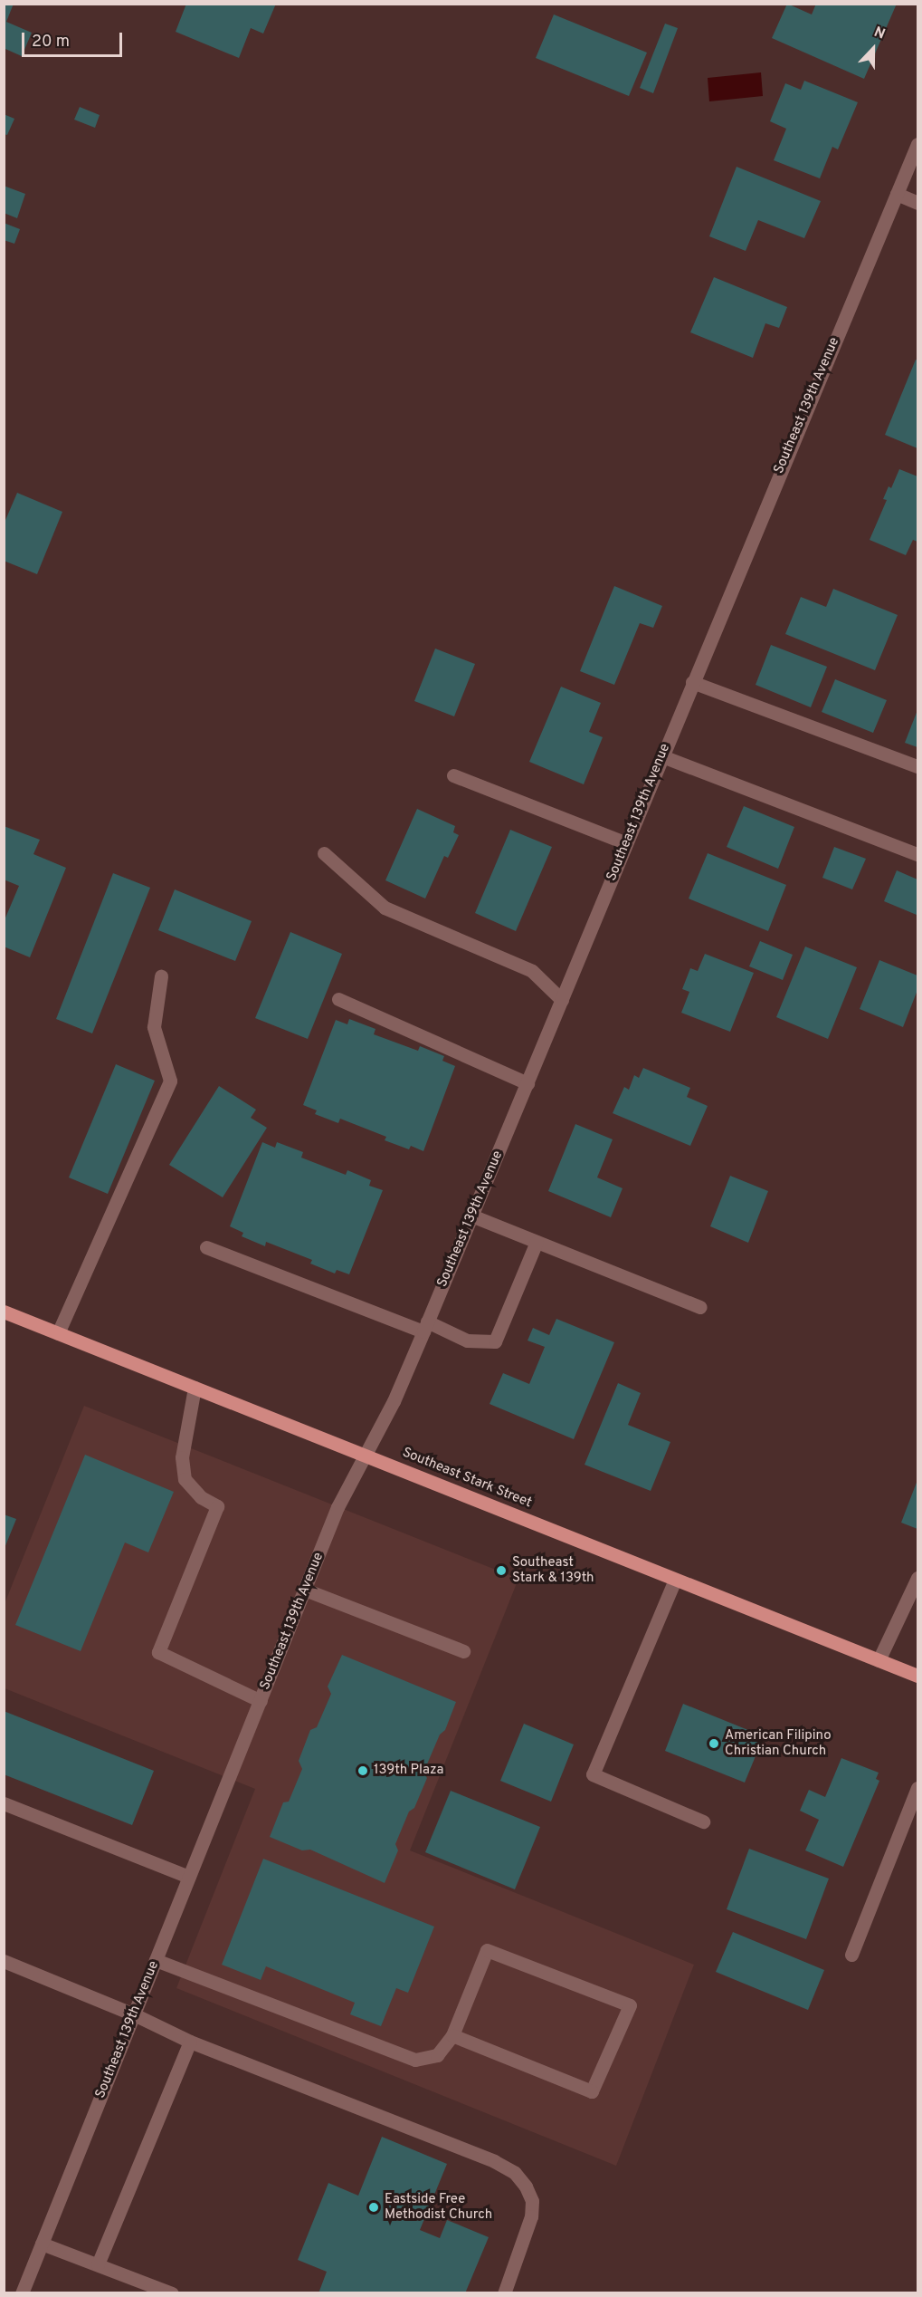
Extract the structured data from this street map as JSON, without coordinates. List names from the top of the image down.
{
  "streets": {
    "main road": ["Southeast Stark Street"],
    "street": ["Southeast 139th Avenue"]
  },
  "crossings": [
    ["Southeast 139th Avenue", "Southeast Stark Street"]
  ],
  "places": [
    "Southeast Stark & 139th",
    "American Filipino Christian Church",
    "139th Plaza",
    "Eastside Free Methodist Church"
  ],
  "scale_bar": "20 m",
  "north": "top"
}
